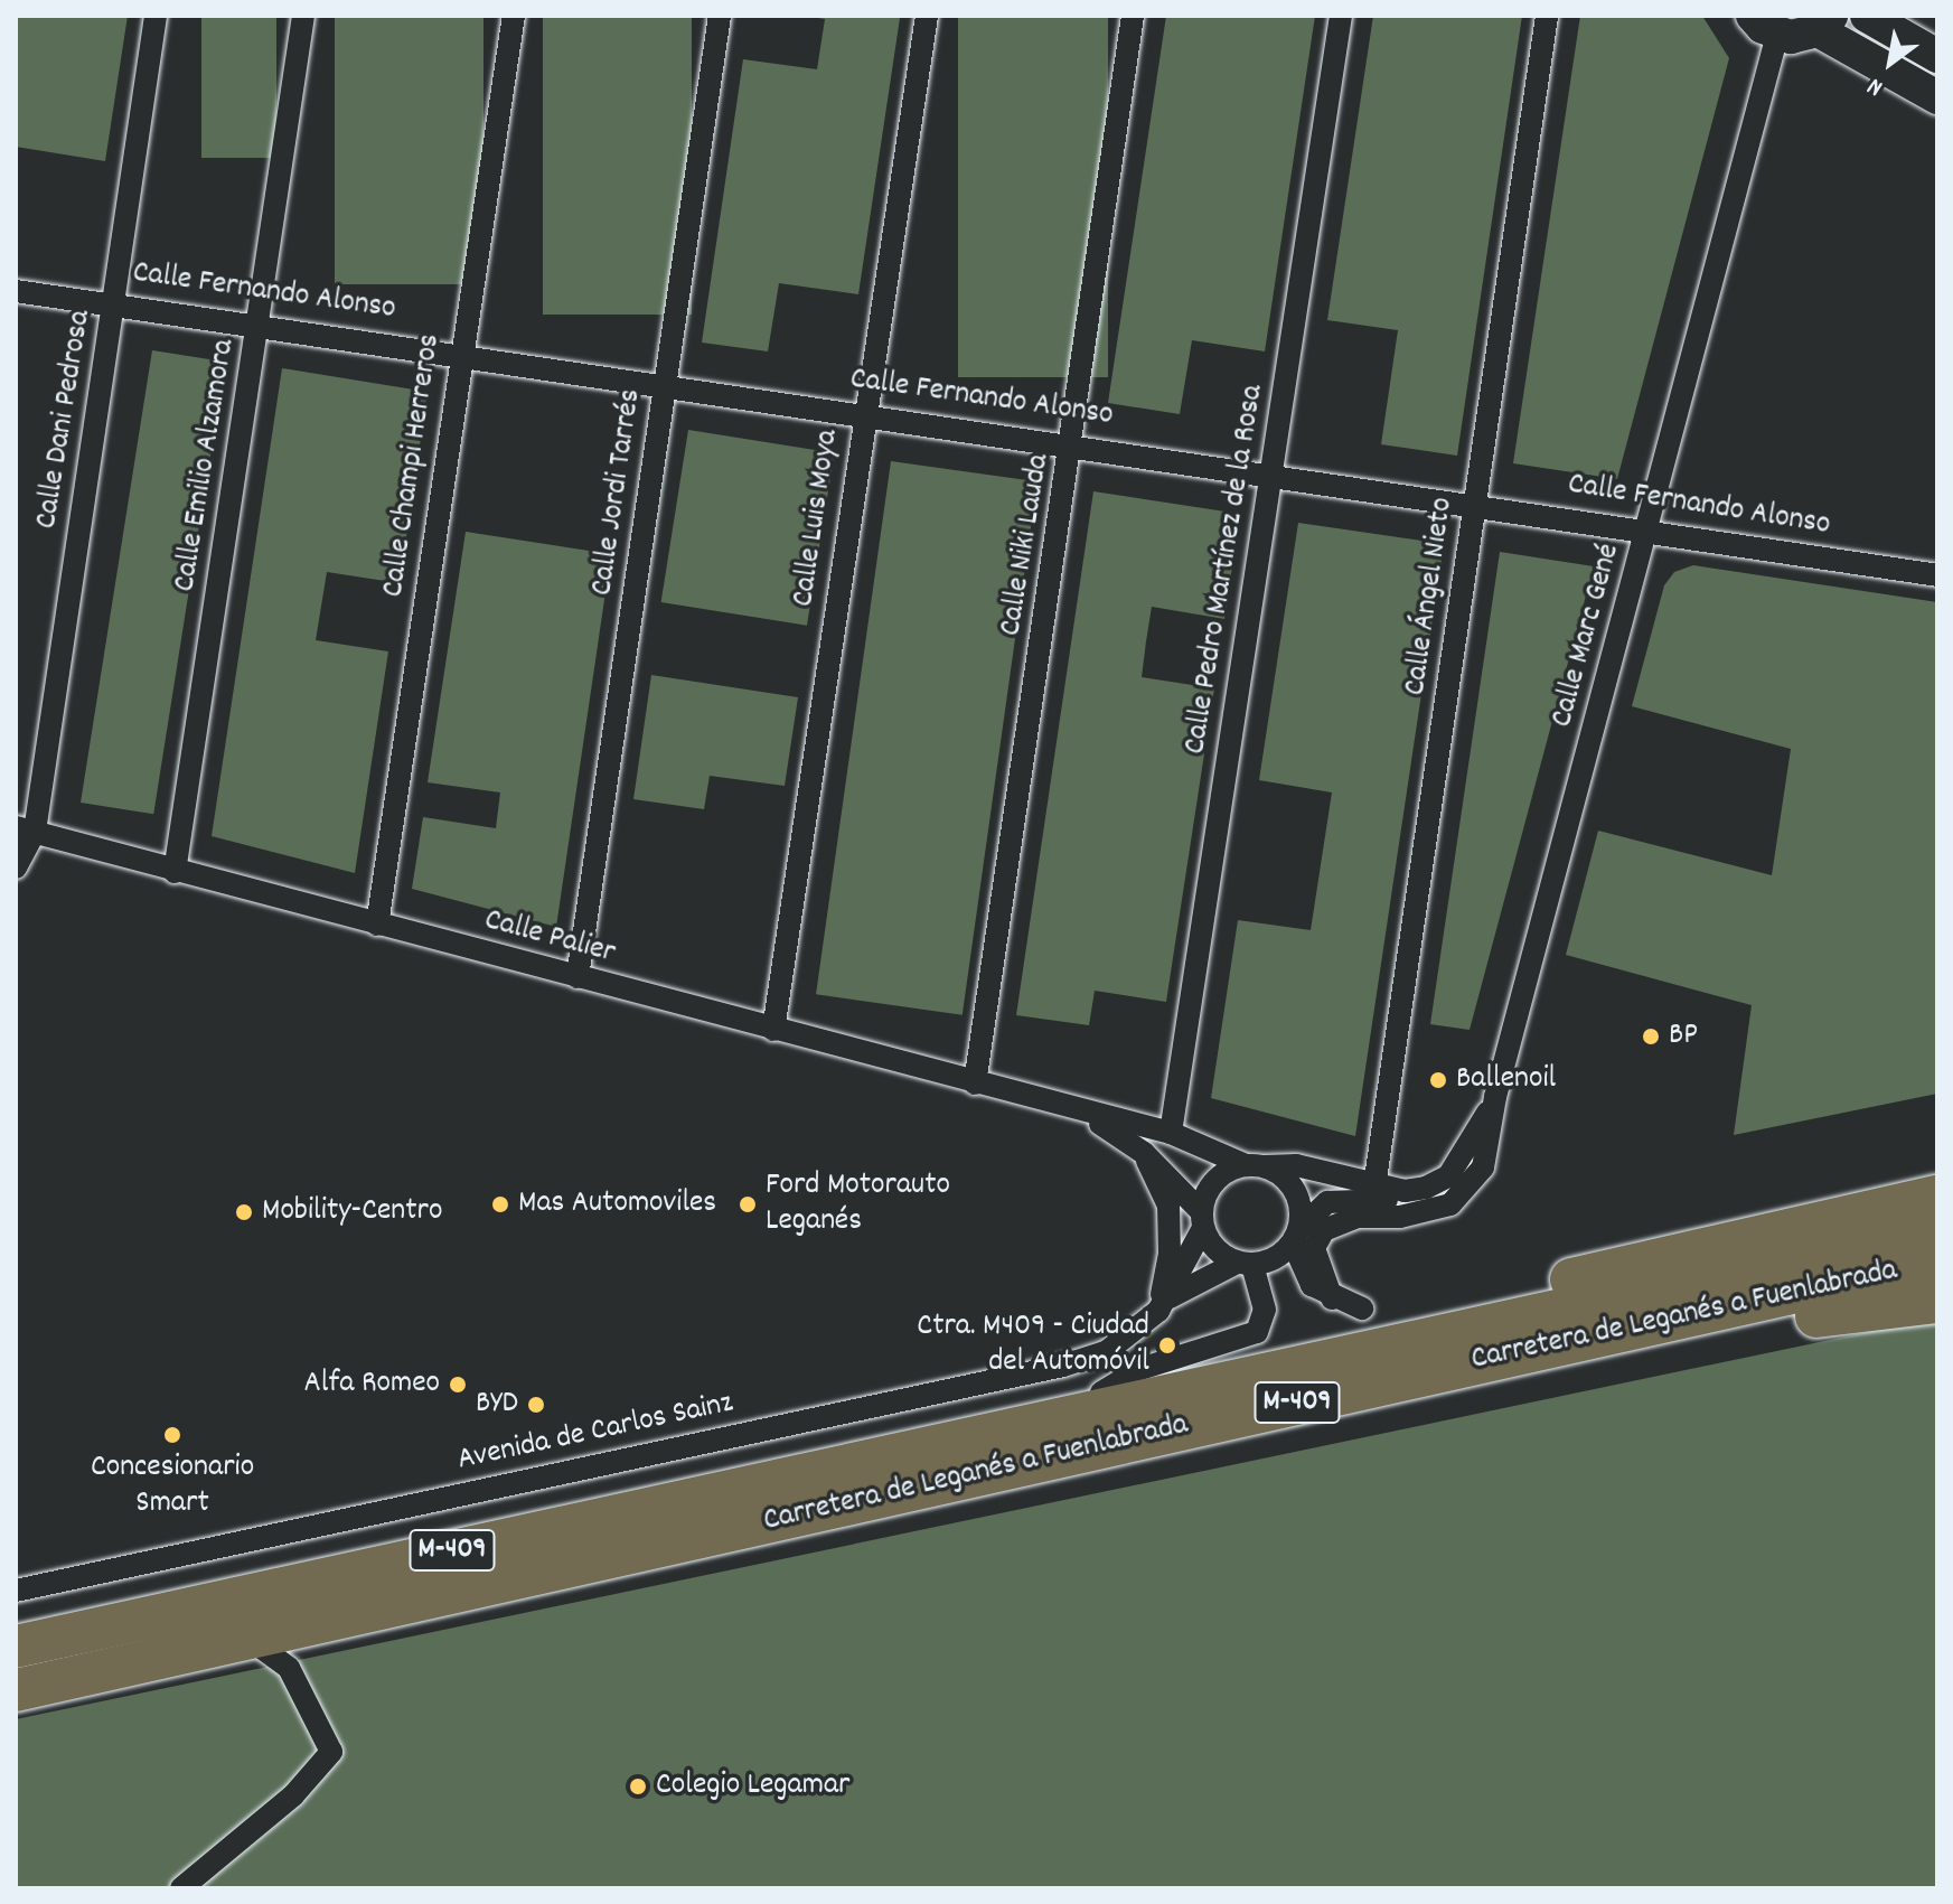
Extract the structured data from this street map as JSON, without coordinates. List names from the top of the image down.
{
  "streets": {
    "highway": ["Carretera de Leganés a Fuenlabrada", "M-409"],
    "street": [
      "Calle Fernando Alonso",
      "Calle Dani Pedrosa",
      "Calle Emilio Alzamora",
      "Calle Champi Herreros",
      "Calle Jordi Tarrés",
      "Calle Luis Moya",
      "Calle Niki Lauda",
      "Calle Pedro Martínez de la Rosa",
      "Calle Ángel Nieto",
      "Calle Marc Gené",
      "Calle Palier",
      "Avenida de Carlos Sainz"
    ]
  },
  "crossings": [
    ["Calle Fernando Alonso", "Calle Dani Pedrosa"],
    ["Calle Fernando Alonso", "Calle Emilio Alzamora"],
    ["Calle Fernando Alonso", "Calle Champi Herreros"],
    ["Calle Fernando Alonso", "Calle Jordi Tarrés"],
    ["Calle Fernando Alonso", "Calle Luis Moya"],
    ["Calle Fernando Alonso", "Calle Niki Lauda"],
    ["Calle Fernando Alonso", "Calle Pedro Martínez de la Rosa"],
    ["Calle Fernando Alonso", "Calle Ángel Nieto"],
    ["Calle Fernando Alonso", "Calle Marc Gené"],
    ["Calle Dani Pedrosa", "Calle Palier"],
    ["Calle Emilio Alzamora", "Calle Palier"],
    ["Calle Champi Herreros", "Calle Palier"],
    ["Calle Jordi Tarrés", "Calle Palier"],
    ["Calle Luis Moya", "Calle Palier"],
    ["Calle Niki Lauda", "Calle Palier"],
    ["Calle Pedro Martínez de la Rosa", "Calle Palier"],
    ["Calle Ángel Nieto", "Calle Palier"],
    ["Calle Marc Gené", "Calle Palier"],
    ["Calle Palier", "Avenida de Carlos Sainz"],
    ["Carretera de Leganés a Fuenlabrada", "M-409"]
  ],
  "places": [
    "BP",
    "Ballenoil",
    "Mas Automoviles",
    "Ford Motorauto Leganés",
    "Mobility-Centro",
    "Ctra. M409 - Ciudad del Automóvil",
    "Alfa Romeo",
    "BYD",
    "Concesionario Smart",
    "Colegio Legamar"
  ],
  "north": "bottom left"
}
